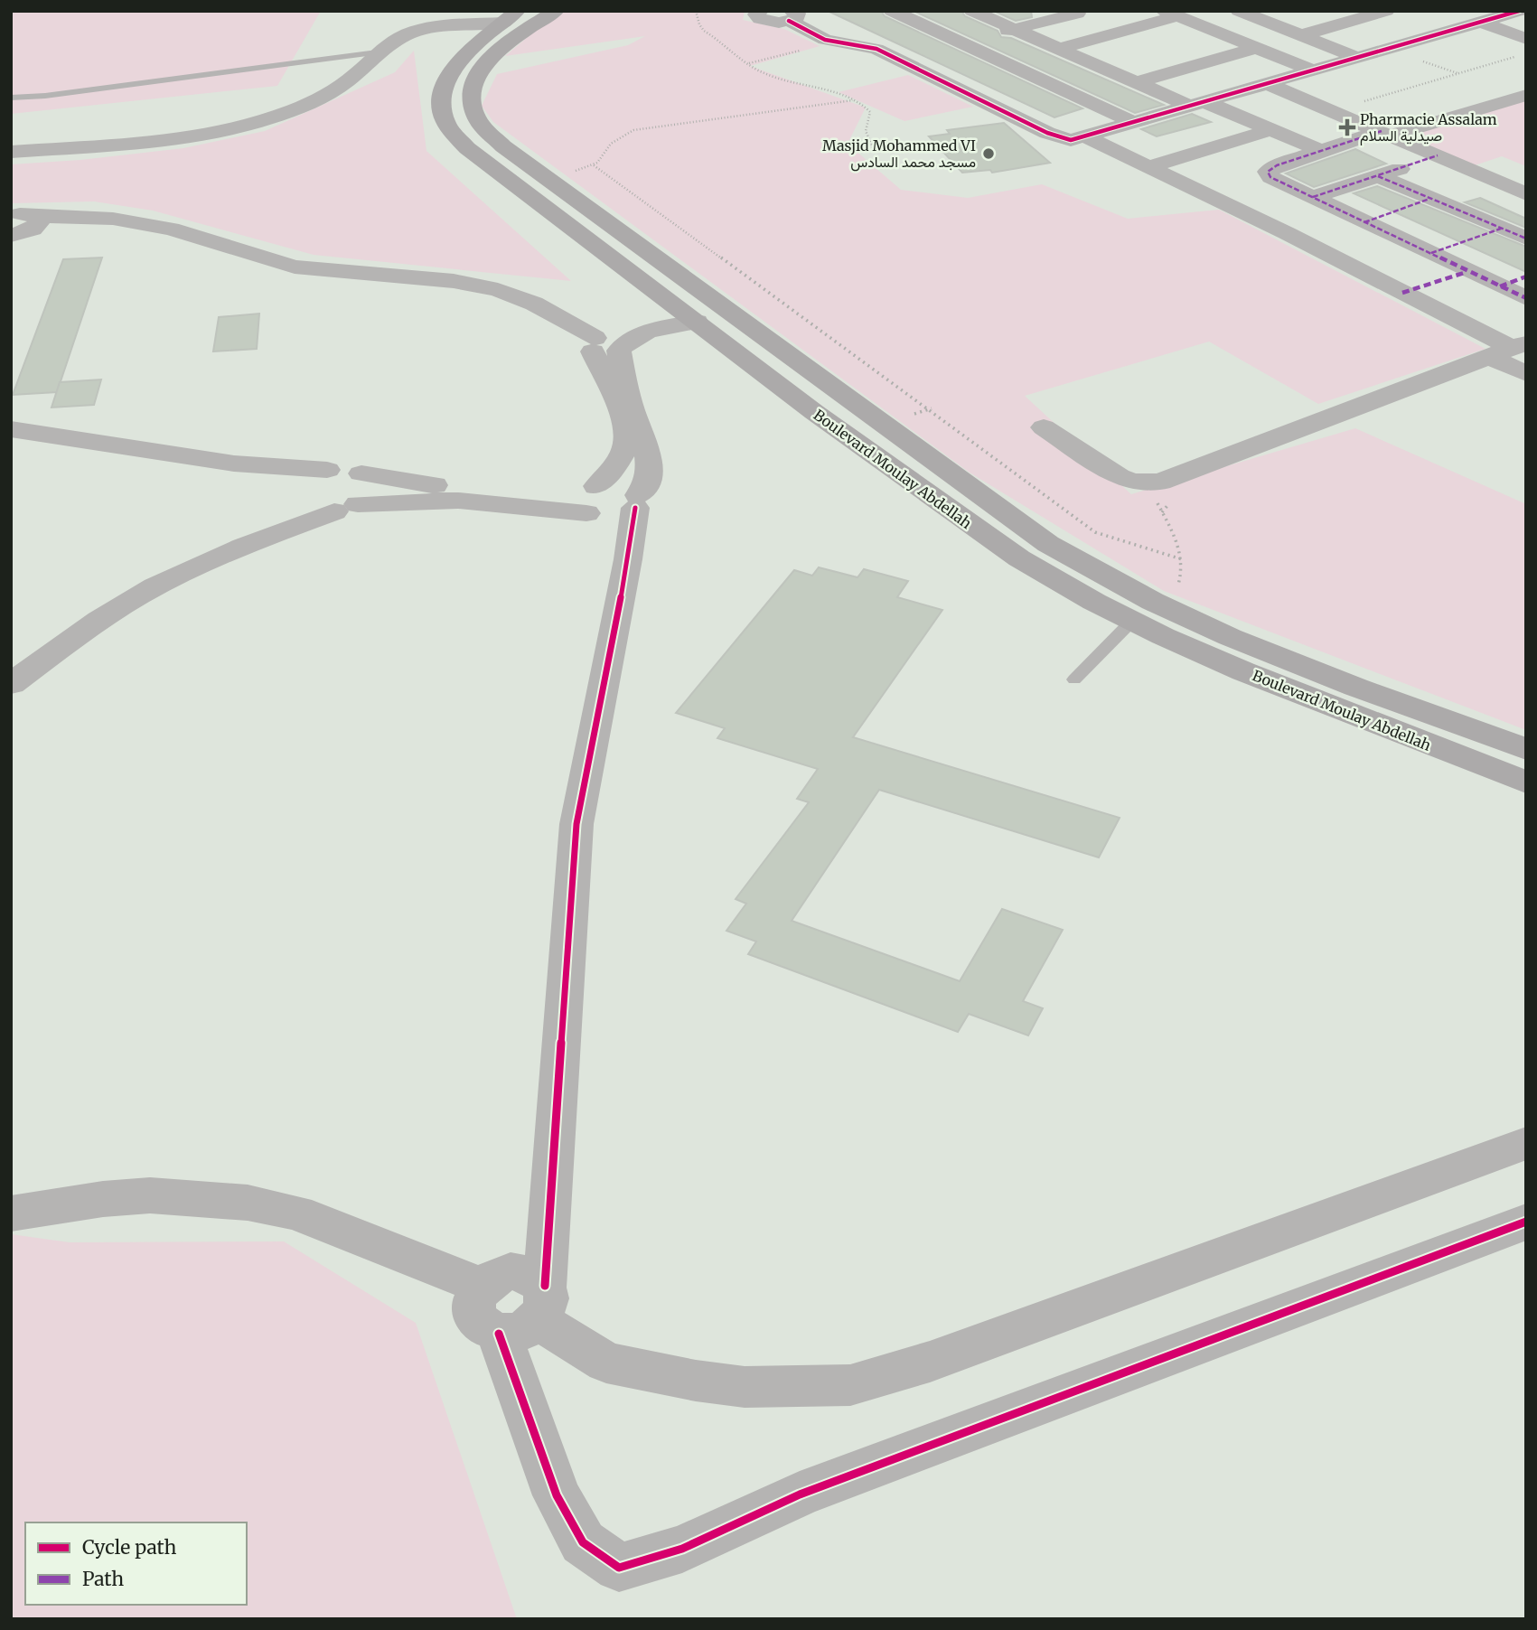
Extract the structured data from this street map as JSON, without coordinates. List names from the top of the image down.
{
  "streets": {
    "main road": ["Boulevard Moulay Abdellah"]
  },
  "places": {
    "health": ["Pharmacie Assalam صيدلية السلام"],
    "other": ["Masjid Mohammed VI مسجد محمد السادس"]
  },
  "legend": ["Cycle path", "Path"]
}
